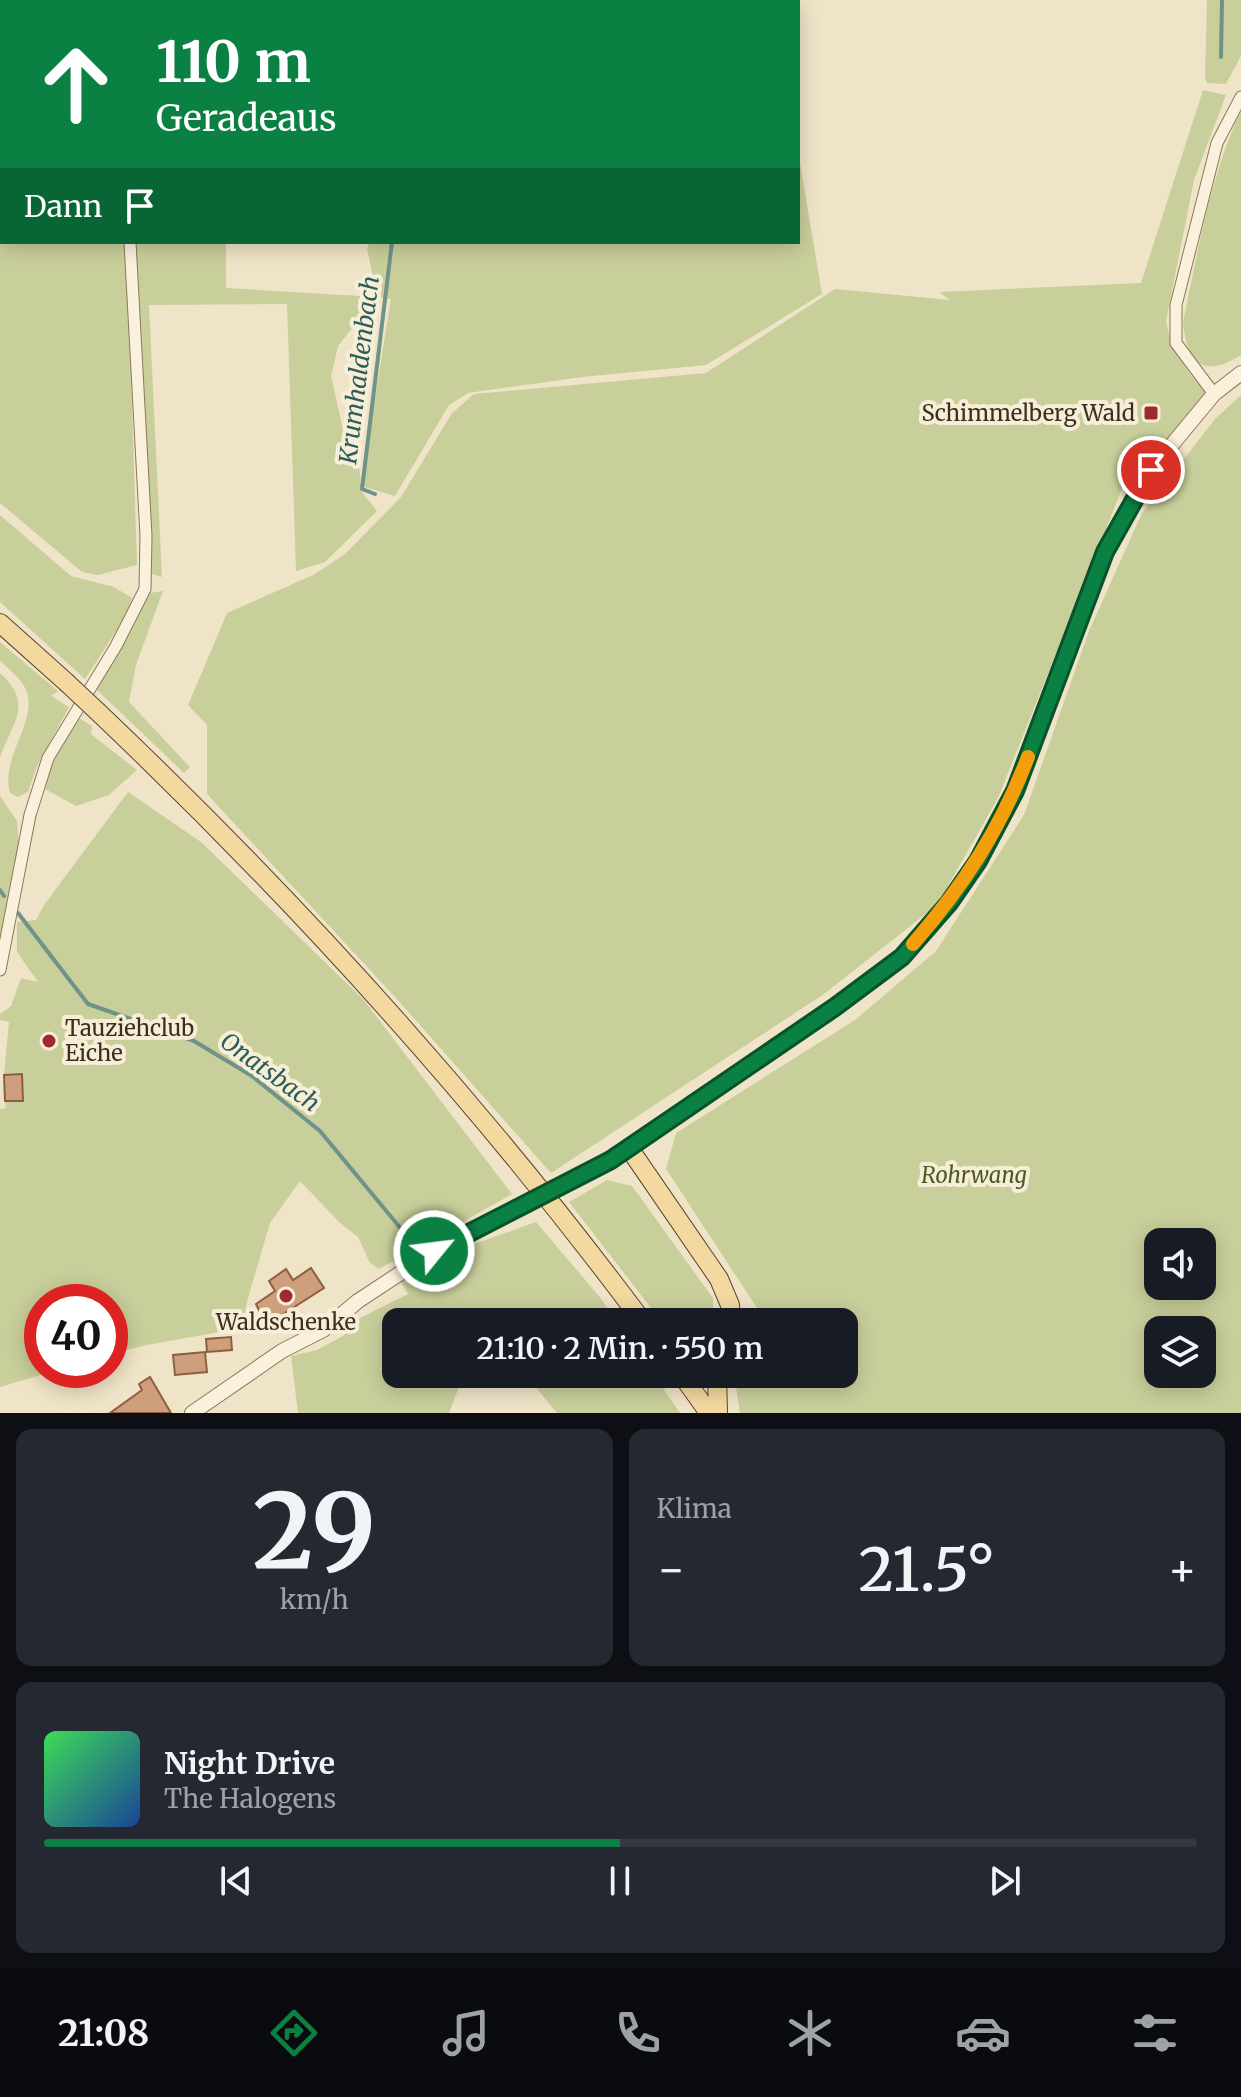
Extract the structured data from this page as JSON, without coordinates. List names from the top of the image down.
{
  "water": ["Krumhaldenbach", "Onatsbach"],
  "parks": ["Rohrwang"],
  "places": {
    "transit": ["Schimmelberg Wald"],
    "other": ["Tauziehclub Eiche", "Waldschenke"]
  },
  "page": {
    "turn": ["110 m", "Geradeaus"],
    "then": "Dann",
    "limit": "40",
    "trip": "21:10 · 2 Min. · 550 m",
    "tile": [
      ["29", "km/h"],
      "Klima"
    ],
    "heat": ["−", "21.5°", "+"],
    "song": ["Night Drive", "The Halogens"],
    "tabs": "21:08"
  }
}
